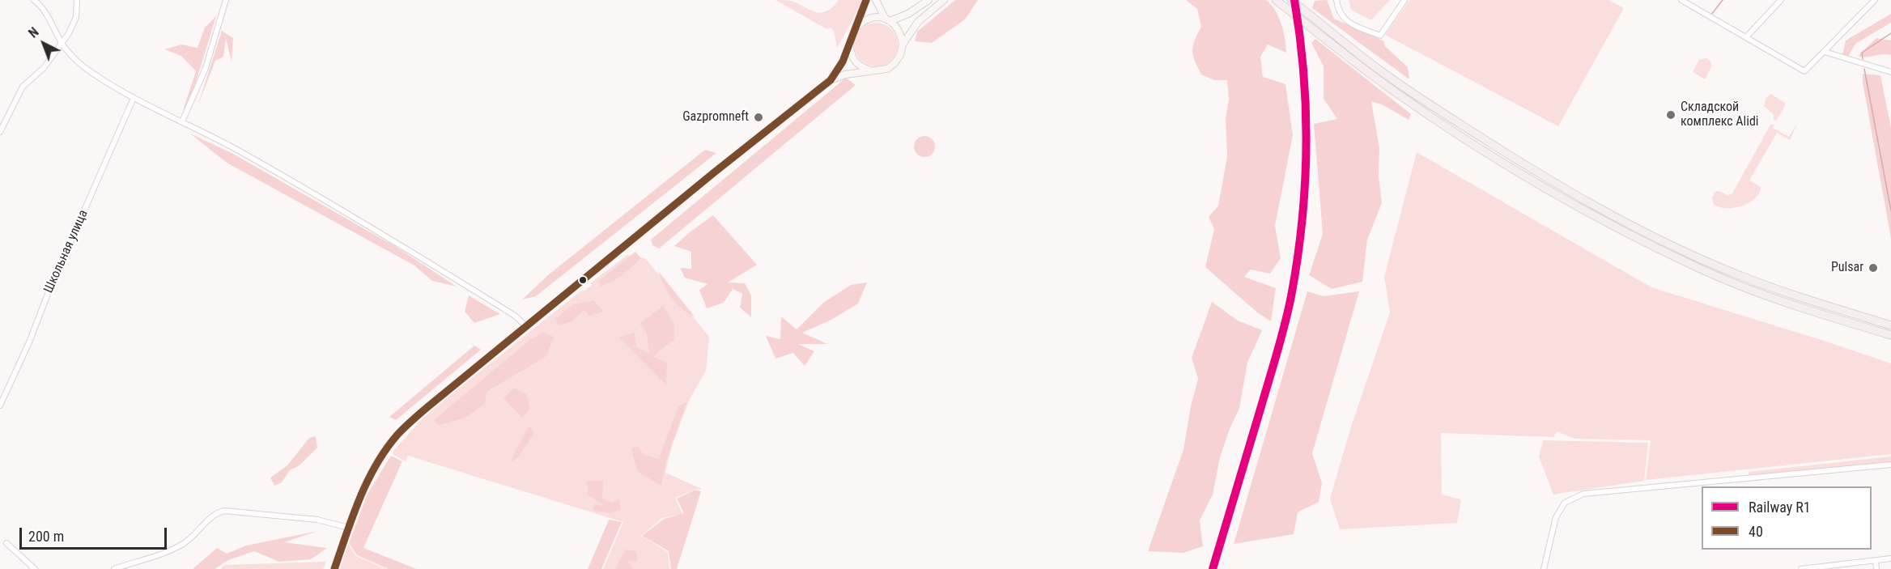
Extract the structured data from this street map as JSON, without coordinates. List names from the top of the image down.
{
  "streets": {
    "street": ["Школьная улица"]
  },
  "places": ["Складской комплекс Alidi", "Gazpromneft", "Pulsar"],
  "lines": ["rail line R1", "transit line 40"],
  "legend": ["Railway R1", "40"],
  "scale_bar": "200 m",
  "north": "top left"
}
